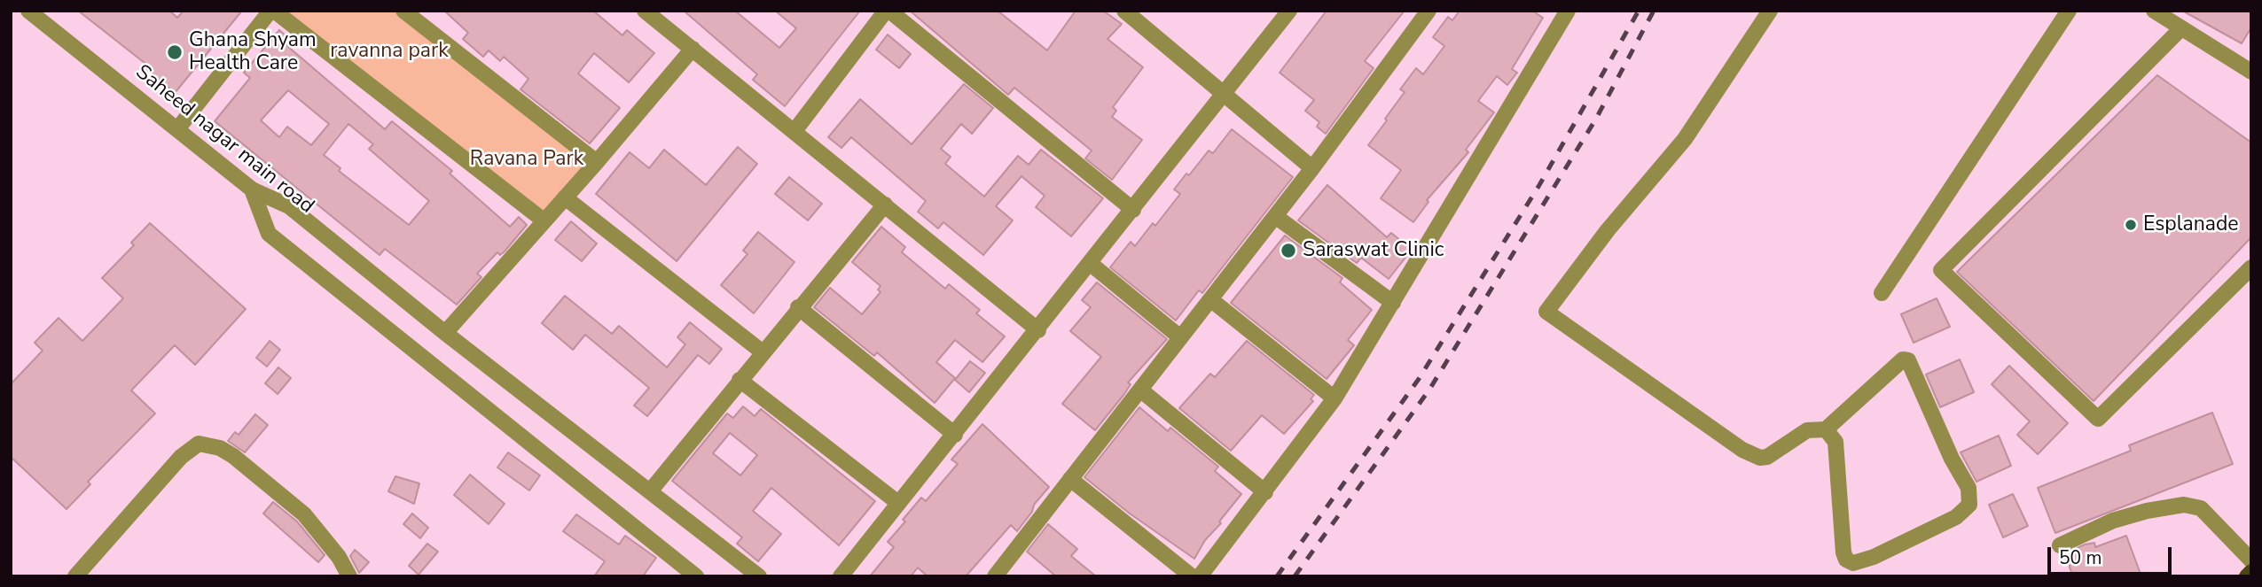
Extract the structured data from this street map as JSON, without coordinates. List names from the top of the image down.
{
  "streets": {
    "street": ["Saheed nagar main road"]
  },
  "parks": ["ravanna park", "Ravana Park"],
  "places": ["Ghana Shyam Health Care", "Esplanade", "Saraswat Clinic"],
  "scale_bar": "50 m"
}
